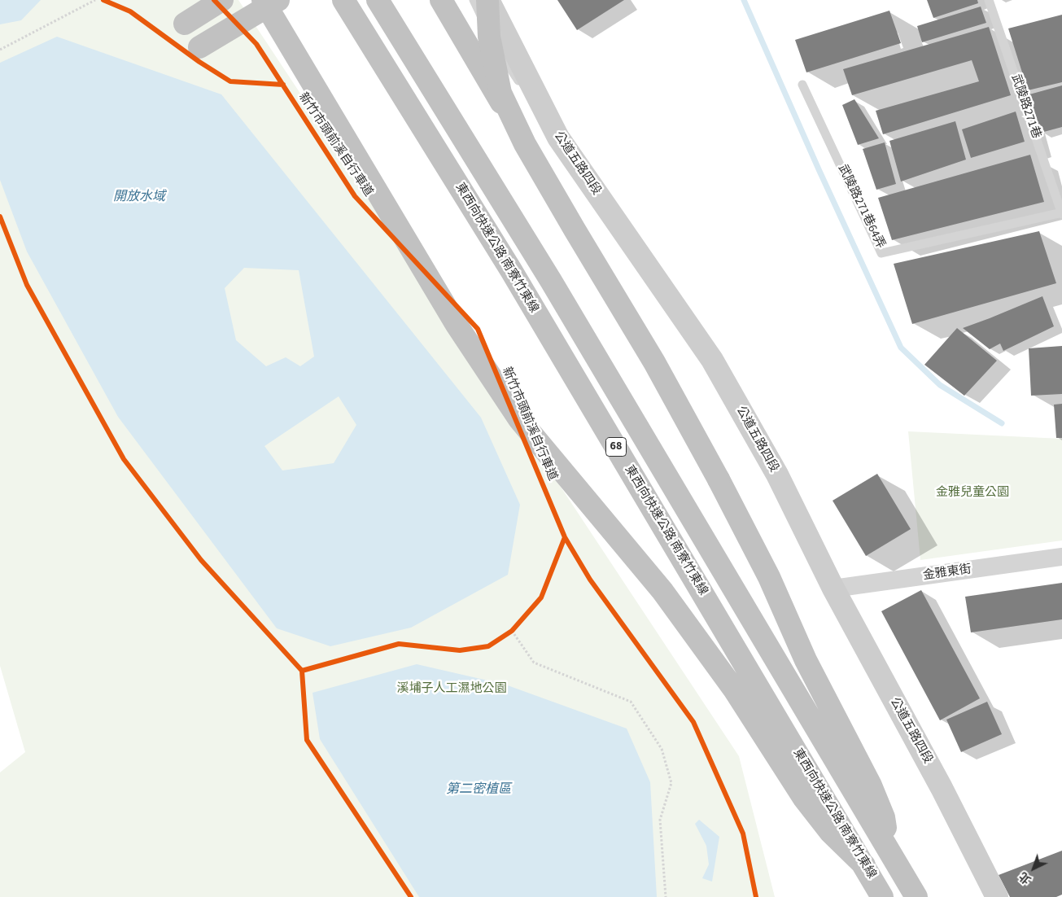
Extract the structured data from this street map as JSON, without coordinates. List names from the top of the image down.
{
  "streets": {
    "highway": ["東西向快速公路 南寮竹東線", "68"],
    "street": ["公道五路四段", "金雅東街"],
    "lane": ["武陵路271巷", "武陵路271巷64弄"],
    "cycle path": ["新竹市頭前溪自行車道"]
  },
  "crossings": [
    ["武陵路271巷", "武陵路271巷64弄"],
    ["公道五路四段", "金雅東街"]
  ],
  "water": ["開放水域", "第二密植區"],
  "parks": ["金雅兒童公園", "溪埔子人工濕地公園"],
  "north": "bottom left"
}
